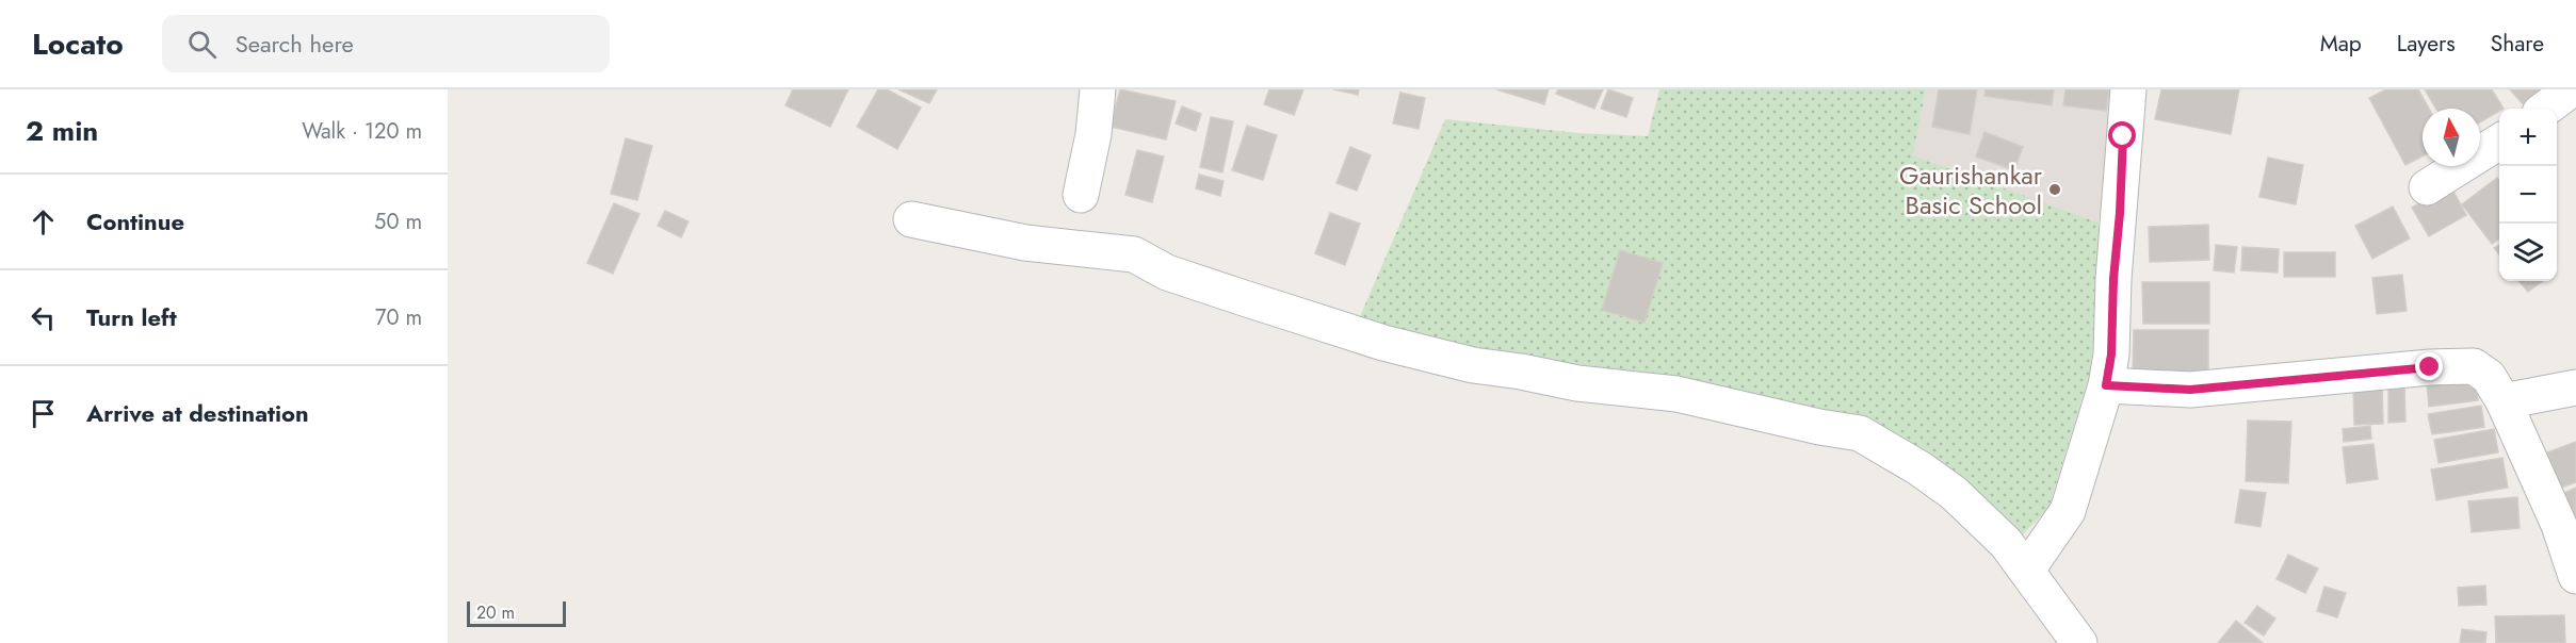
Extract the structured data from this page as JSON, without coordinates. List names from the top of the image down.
{
  "places": ["Gaurishankar Basic School"],
  "scale_bar": "20 m",
  "north": "top",
  "page": {
    "header": "Locato",
    "search": "Search here",
    "nav": ["Map", "Layers", "Share"],
    "heading": ["2 min", "Walk · 120 m"],
    "map_buttons": ["+", "−"],
    "list": [
      ["Continue", "50 m"],
      ["Turn left", "70 m"],
      "Arrive at destination"
    ],
    "scale": "20 m"
  }
}
